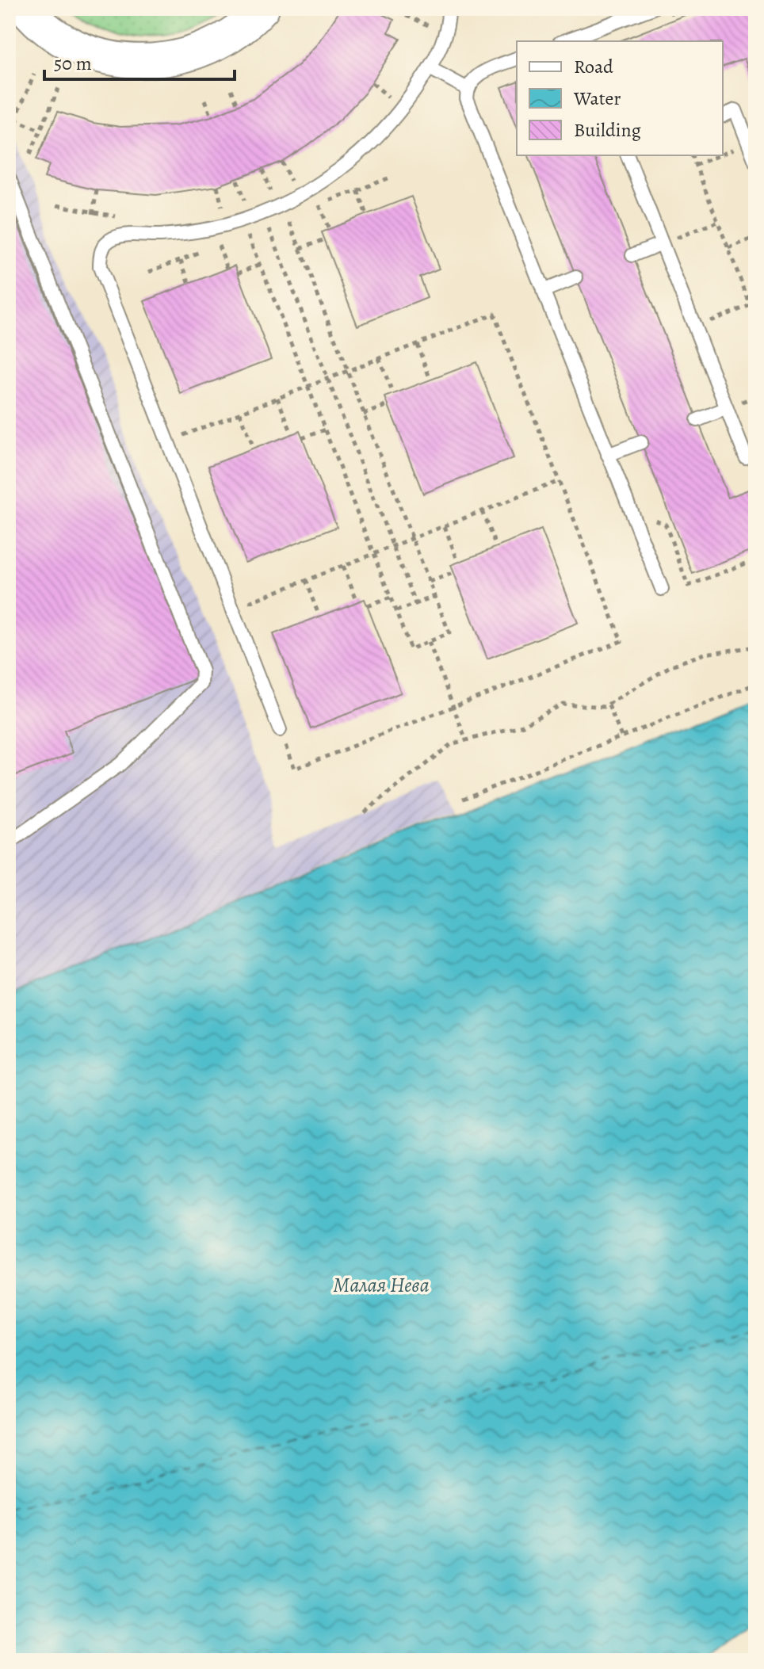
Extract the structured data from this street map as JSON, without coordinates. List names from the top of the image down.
{
  "water": ["Малая Нева"],
  "legend": ["Road", "Water", "Building"],
  "scale_bar": "50 m"
}
